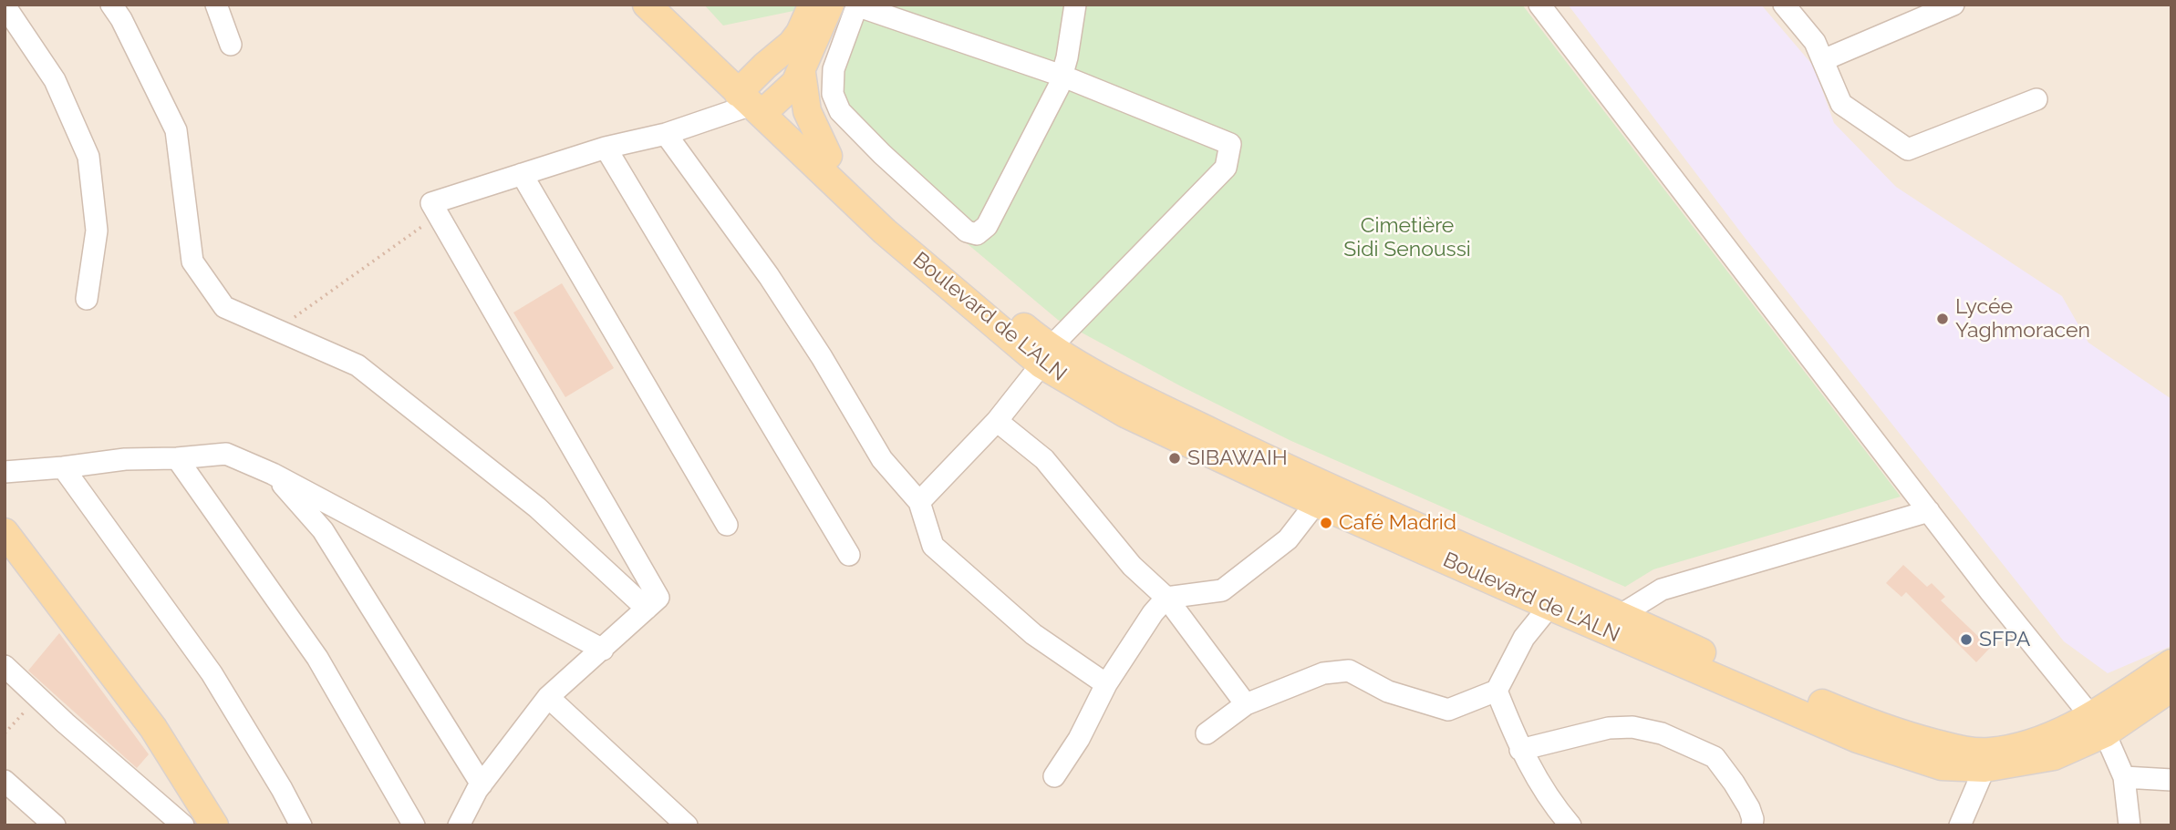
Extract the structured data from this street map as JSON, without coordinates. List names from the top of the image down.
{
  "streets": {
    "main road": ["Boulevard de L'ALN"]
  },
  "parks": ["Cimetière Sidi Senoussi"],
  "places": [
    "Lycée Yaghmoracen",
    "SIBAWAIH",
    "Café Madrid",
    "SFPA"
  ]
}
